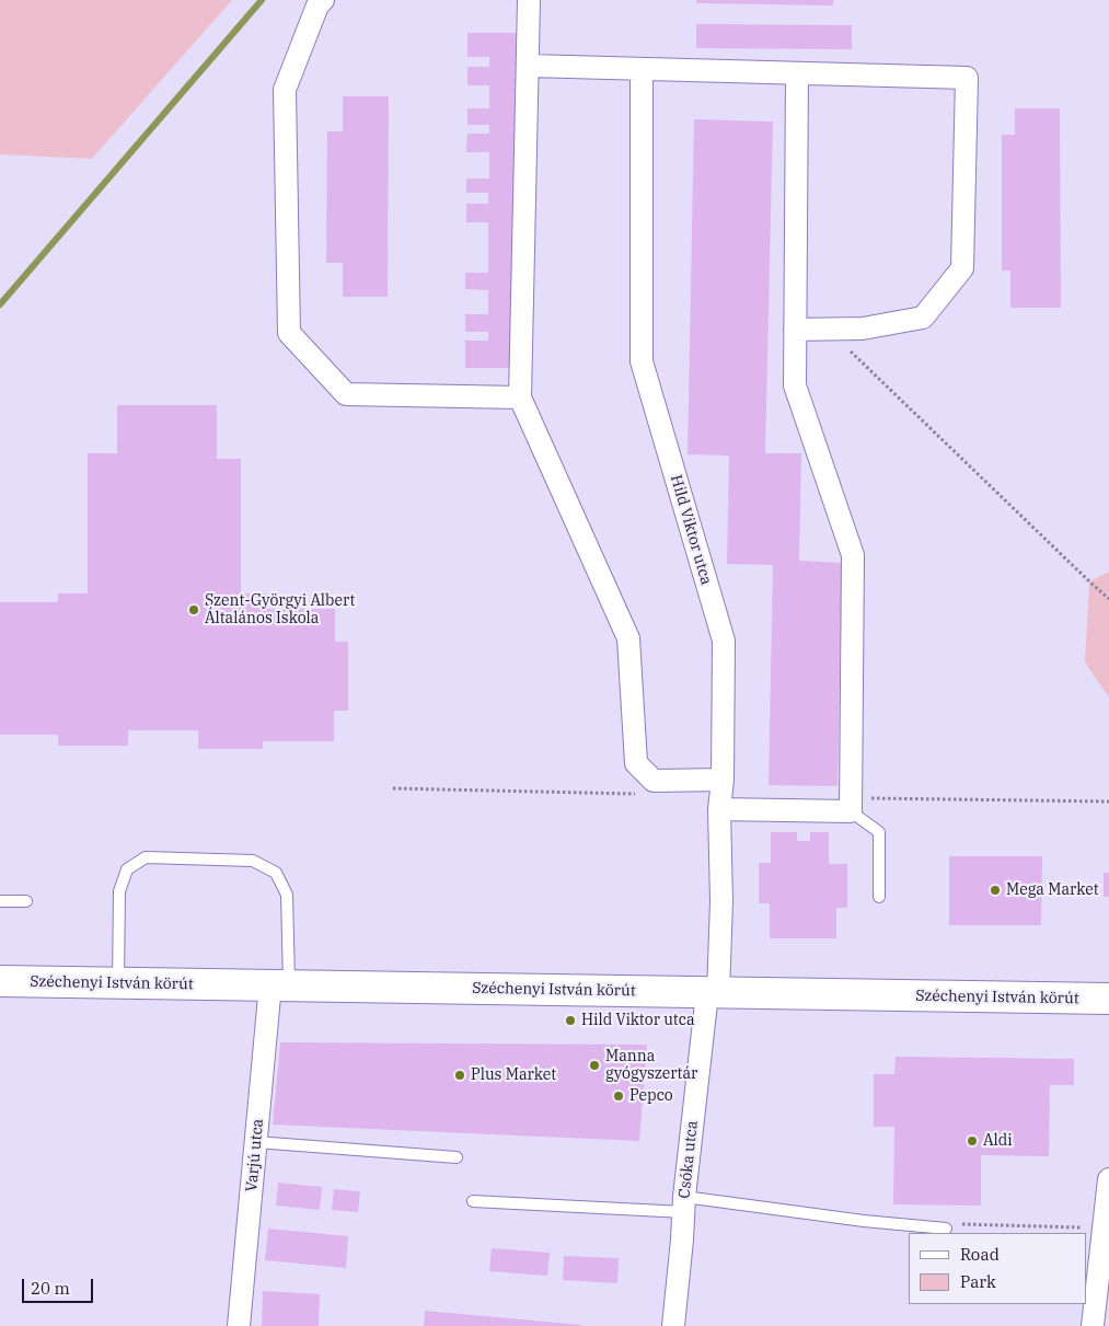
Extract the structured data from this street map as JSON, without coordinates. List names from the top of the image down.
{
  "streets": {
    "street": [
      "Hild Viktor utca",
      "Széchenyi István körút",
      "Varjú utca",
      "Csóka utca"
    ]
  },
  "crossings": [
    ["Hild Viktor utca", "Széchenyi István körút"],
    ["Hild Viktor utca", "Csóka utca"],
    ["Széchenyi István körút", "Varjú utca"],
    ["Széchenyi István körút", "Csóka utca"]
  ],
  "places": [
    "Szent-Györgyi Albert Általános Iskola",
    "Mega Market",
    "Hild Viktor utca",
    "Manna gyógyszertár",
    "Plus Market",
    "Pepco",
    "Aldi"
  ],
  "legend": ["Road", "Park"],
  "scale_bar": "20 m"
}
